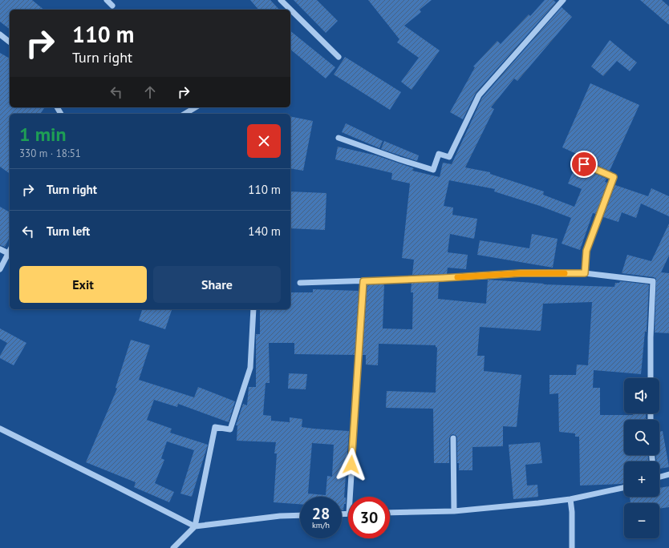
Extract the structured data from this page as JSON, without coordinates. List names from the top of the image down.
{
  "page": {
    "turn": ["110 m", "Turn right"],
    "heading": ["1 min", "330 m · 18:51"],
    "list": [
      {
        "name": "Turn right",
        "value": "110 m"
      },
      {
        "name": "Turn left",
        "value": "140 m"
      }
    ],
    "buttons": ["Exit", "Share"],
    "map_buttons": ["+", "−"],
    "speed": "28 km/h",
    "limit": "30"
  }
}
